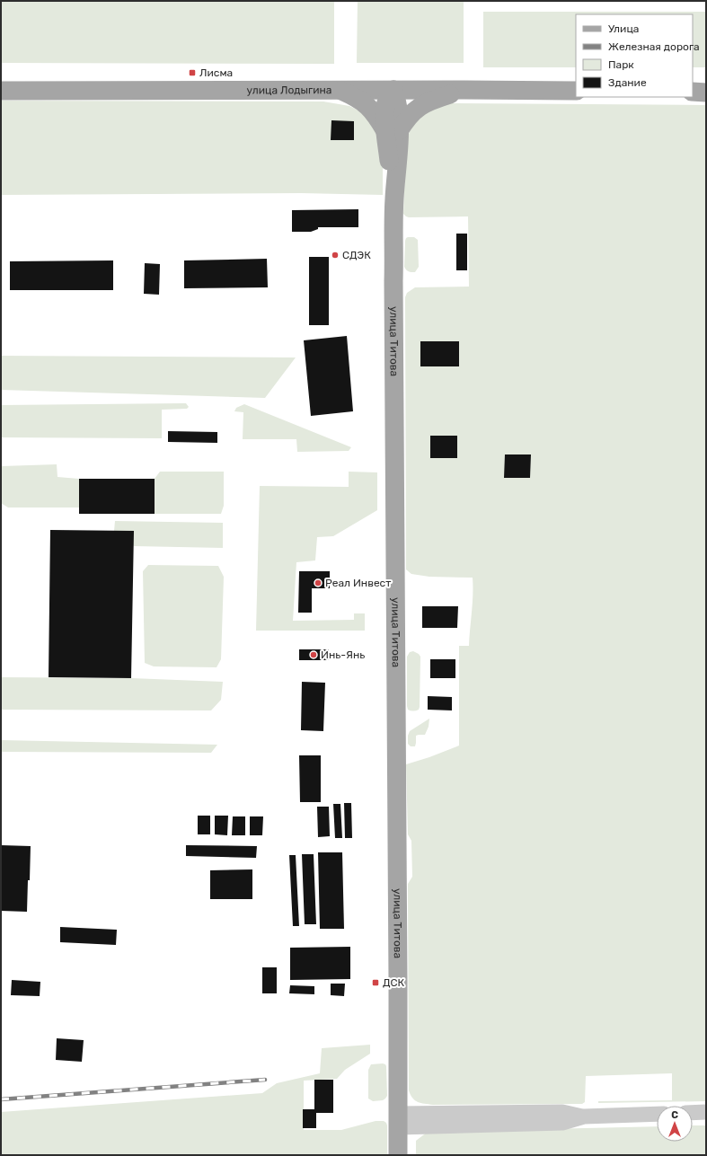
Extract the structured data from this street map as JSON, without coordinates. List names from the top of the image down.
{
  "streets": {
    "main road": ["улица Лодыгина", "улица Титова"]
  },
  "crossings": [
    ["улица Лодыгина", "улица Титова"]
  ],
  "places": {
    "transit": ["Лисма", "ДСК"],
    "other": ["СДЭК", "Реал Инвест", "Инь-Янь"]
  },
  "legend": [
    "Улица",
    "Железная дорога",
    "Парк",
    "Здание"
  ],
  "north": "top"
}
